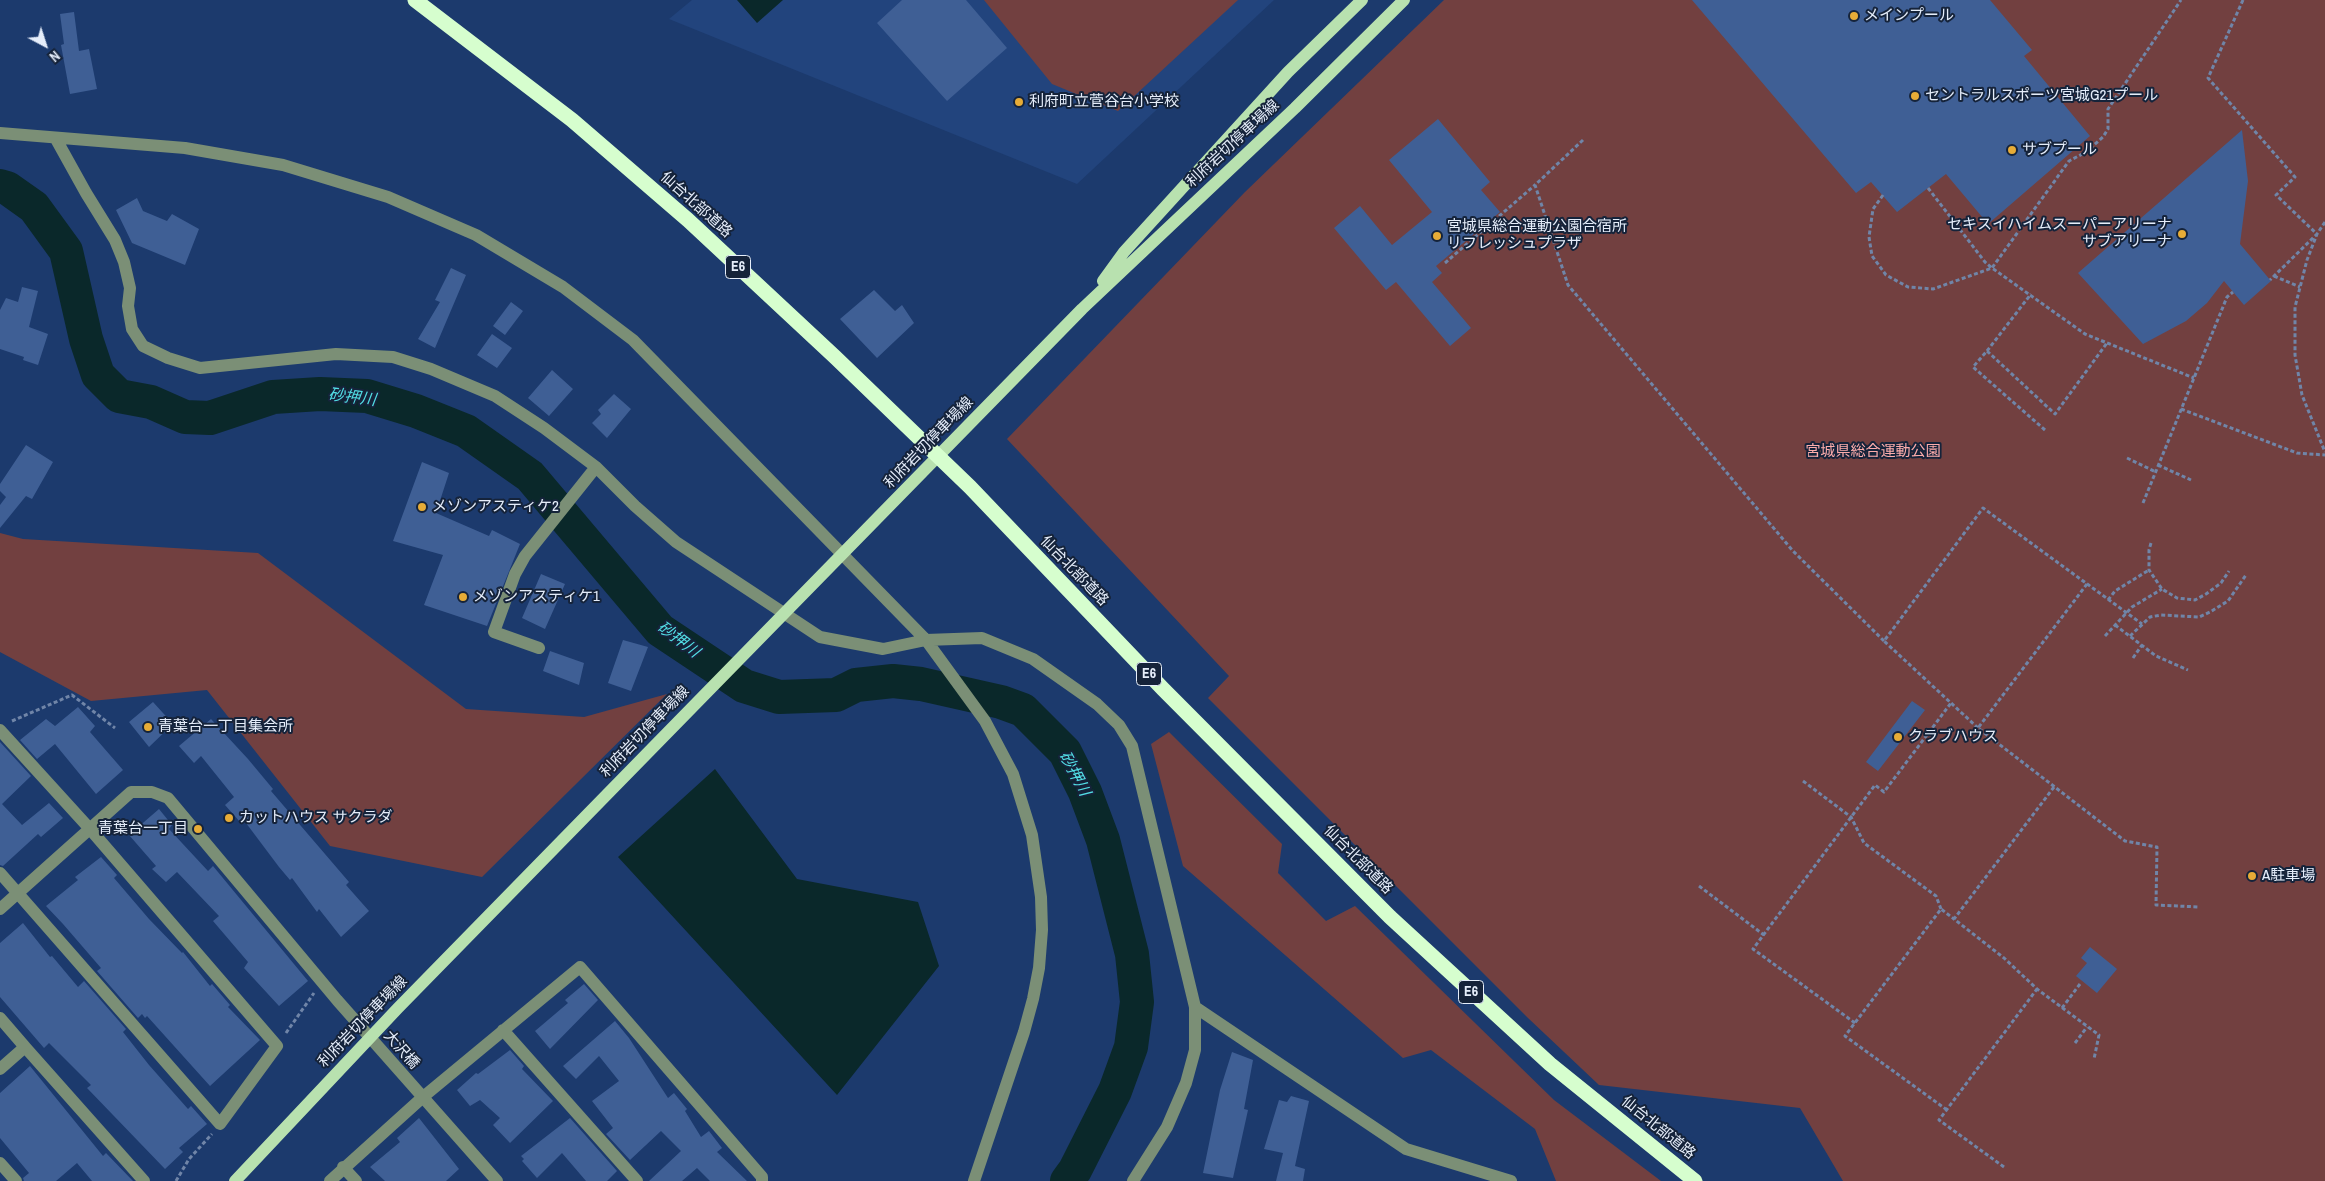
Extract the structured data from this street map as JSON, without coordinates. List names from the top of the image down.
{
  "streets": {
    "highway": ["仙台北部道路", "E6"],
    "main road": ["利府岩切停車場線"],
    "street": ["大沢橋"]
  },
  "water": ["砂押川"],
  "parks": ["宮城県総合運動公園"],
  "places": [
    "メインプール",
    "セントラルスポーツ宮城G21プール",
    "利府町立菅谷台小学校",
    "サブプール",
    "セキスイハイムスーパーアリーナ サブアリーナ",
    "宮城県総合運動公園合宿所 リフレッシュプラザ",
    "メゾンアスティケ2",
    "メゾンアスティケ1",
    "青葉台一丁目集会所",
    "クラブハウス",
    "カットハウス サクラダ",
    "青葉台一丁目",
    "A駐車場"
  ],
  "north": "bottom right"
}
